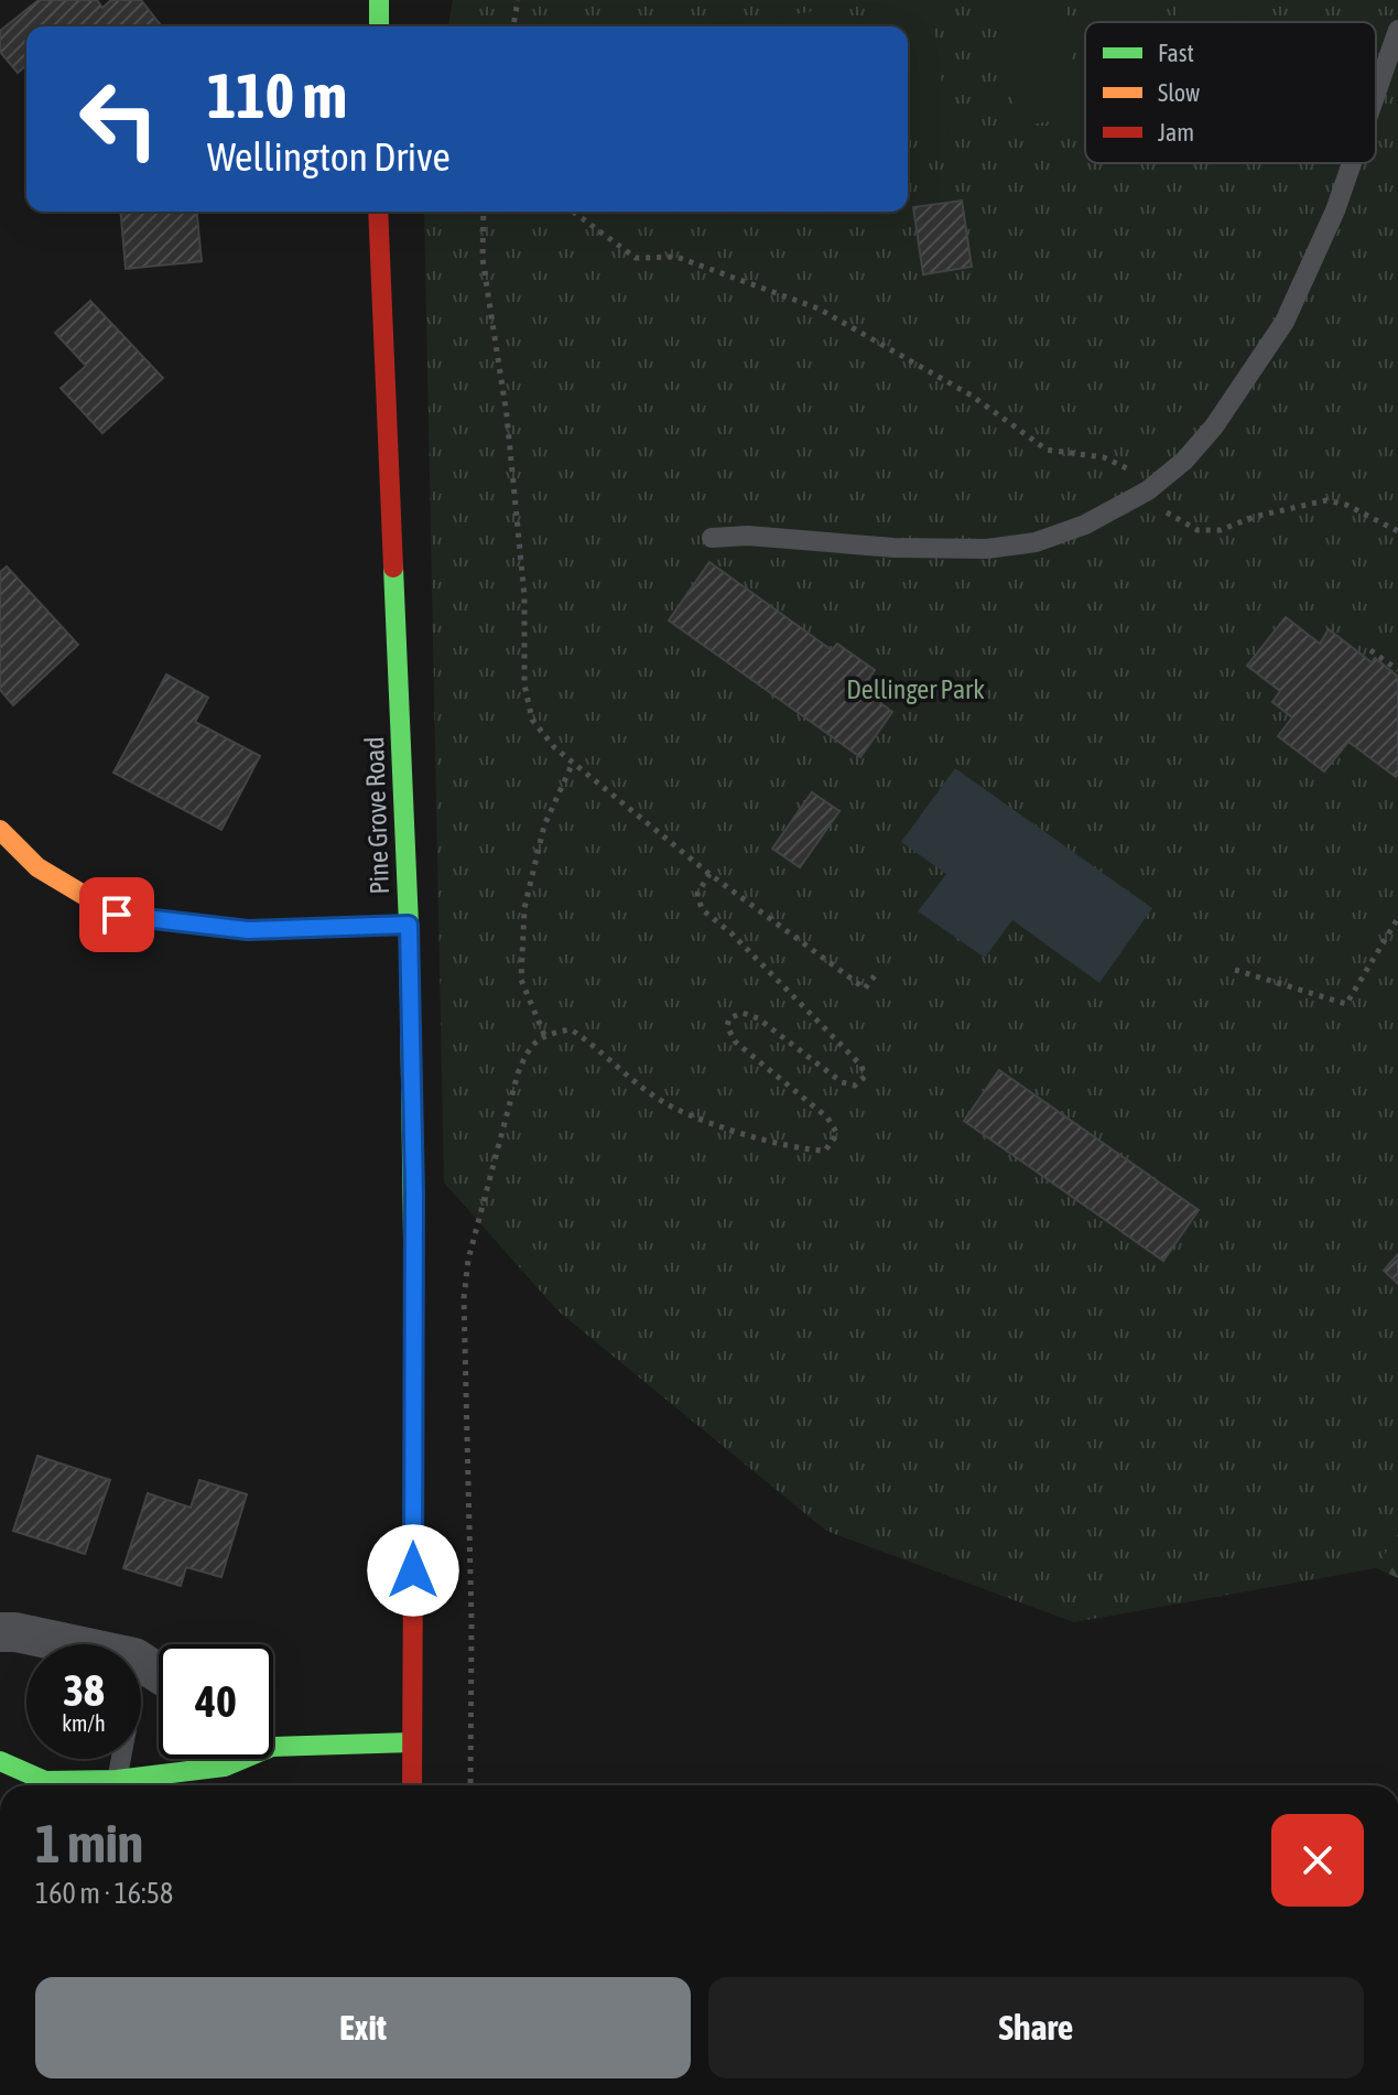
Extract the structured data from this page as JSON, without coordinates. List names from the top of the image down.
{
  "streets": {
    "street": ["Pine Grove Road"]
  },
  "parks": ["Dellinger Park"],
  "legend": ["Fast", "Slow", "Jam"],
  "page": {
    "turn": ["110 m", "Wellington Drive"],
    "speed": "38 km/h",
    "limit": "40",
    "heading": ["1 min", "160 m · 16:58"],
    "buttons": ["Exit", "Share"]
  }
}
